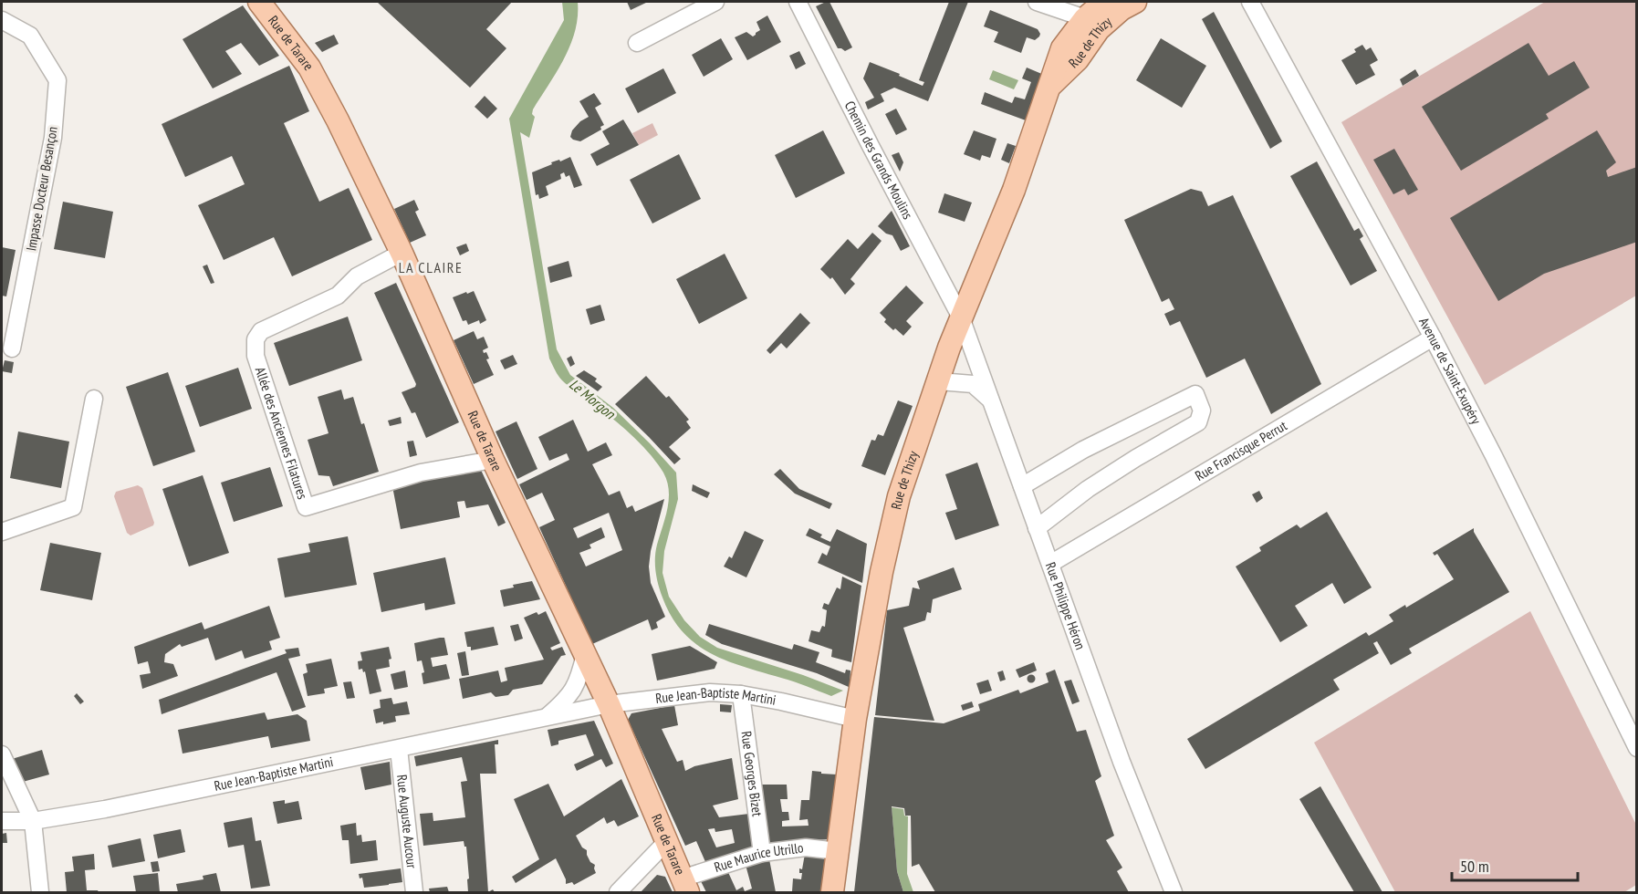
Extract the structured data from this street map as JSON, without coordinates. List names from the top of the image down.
{
  "streets": {
    "main road": ["Rue de Thizy", "Rue de Tarare"],
    "street": [
      "Chemin des Grands Moulins",
      "Impasse Docteur Besançon",
      "Avenue de Saint-Exupéry",
      "Allée des Anciennes Filatures",
      "Rue Francisque Perrut",
      "Rue Philippe Héron",
      "Rue Jean-Baptiste Martini",
      "Rue Georges Bizet",
      "Rue Auguste Aucour",
      "Rue Maurice Utrillo"
    ]
  },
  "crossings": [
    ["Rue de Thizy", "Chemin des Grands Moulins"],
    ["Rue de Thizy", "Rue Philippe Héron"],
    ["Rue de Thizy", "Rue Jean-Baptiste Martini"],
    ["Rue de Thizy", "Rue Maurice Utrillo"],
    ["Rue de Tarare", "Allée des Anciennes Filatures"],
    ["Rue de Tarare", "Rue Jean-Baptiste Martini"],
    ["Rue de Tarare", "Rue Maurice Utrillo"],
    ["Chemin des Grands Moulins", "Rue Philippe Héron"],
    ["Avenue de Saint-Exupéry", "Rue Francisque Perrut"],
    ["Rue Francisque Perrut", "Rue Philippe Héron"],
    ["Rue Jean-Baptiste Martini", "Rue Georges Bizet"],
    ["Rue Jean-Baptiste Martini", "Rue Auguste Aucour"],
    ["Rue Georges Bizet", "Rue Maurice Utrillo"]
  ],
  "districts": ["LA CLAIRE"],
  "water": ["Le Morgon"],
  "scale_bar": "50 m"
}
